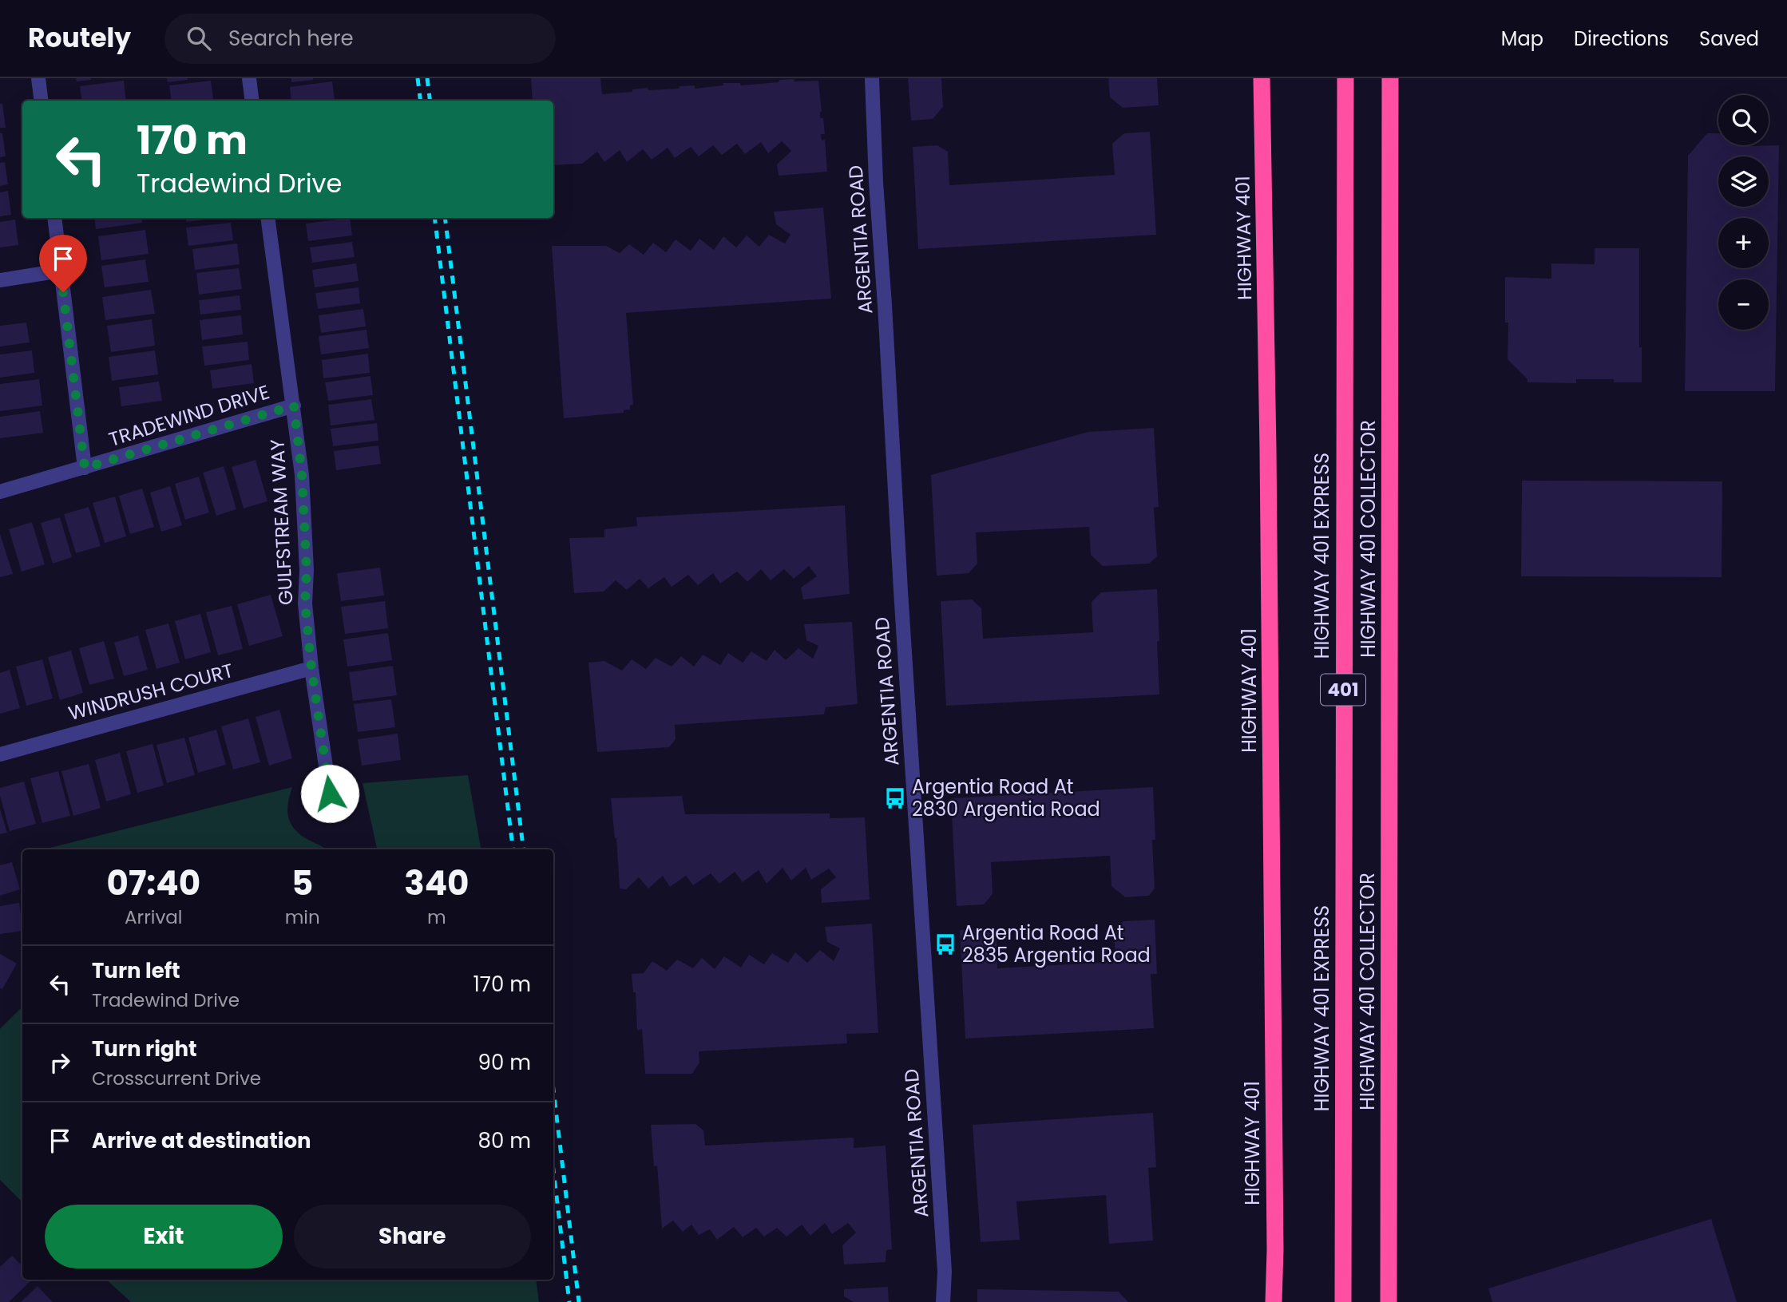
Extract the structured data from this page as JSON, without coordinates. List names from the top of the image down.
{
  "streets": {
    "highway": [
      "HIGHWAY 401",
      "HIGHWAY 401 COLLECTOR",
      "HIGHWAY 401 EXPRESS",
      "401"
    ],
    "street": [
      "ARGENTIA ROAD",
      "TRADEWIND DRIVE",
      "GULFSTREAM WAY",
      "WINDRUSH COURT"
    ]
  },
  "crossings": [
    ["TRADEWIND DRIVE", "GULFSTREAM WAY"],
    ["GULFSTREAM WAY", "WINDRUSH COURT"]
  ],
  "places": {
    "bus stop": ["Argentia Road At 2830 Argentia Road", "Argentia Road At 2835 Argentia Road"]
  },
  "page": {
    "header": "Routely",
    "search": "Search here",
    "nav": ["Map", "Directions", "Saved"],
    "map_buttons": ["+", "−"],
    "turn": ["170 m", "Tradewind Drive"],
    "eta": [
      "07:40",
      "Arrival",
      "5",
      "min",
      "340",
      "m"
    ],
    "list": [
      {
        "name": "Turn left",
        "note": "Tradewind Drive",
        "value": "170 m"
      },
      {
        "name": "Turn right",
        "note": "Crosscurrent Drive",
        "value": "90 m"
      },
      {
        "name": "Arrive at destination",
        "value": "80 m"
      }
    ],
    "buttons": ["Exit", "Share"]
  }
}
